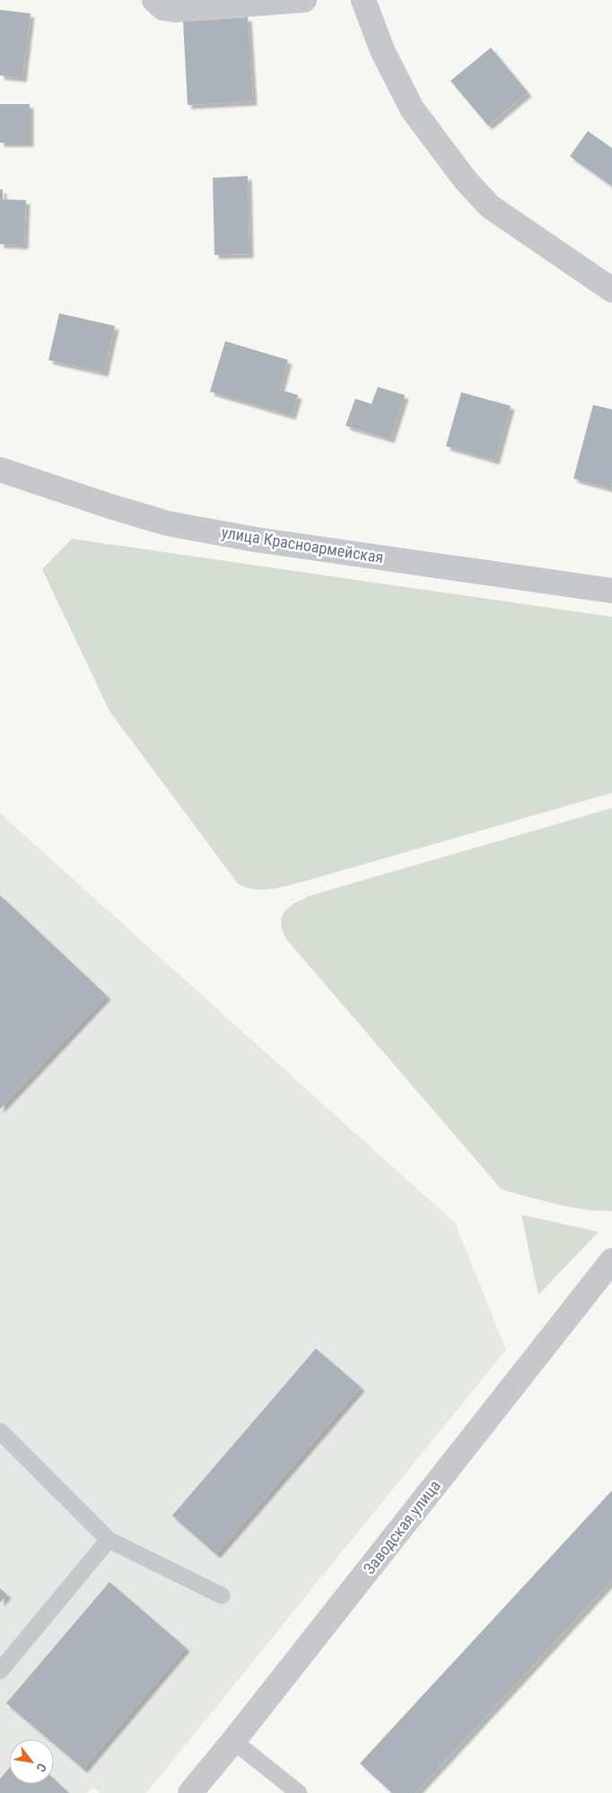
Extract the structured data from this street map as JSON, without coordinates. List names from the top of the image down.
{
  "streets": {
    "street": ["улица Красноармейская", "Заводская улица"]
  },
  "north": "bottom right"
}
